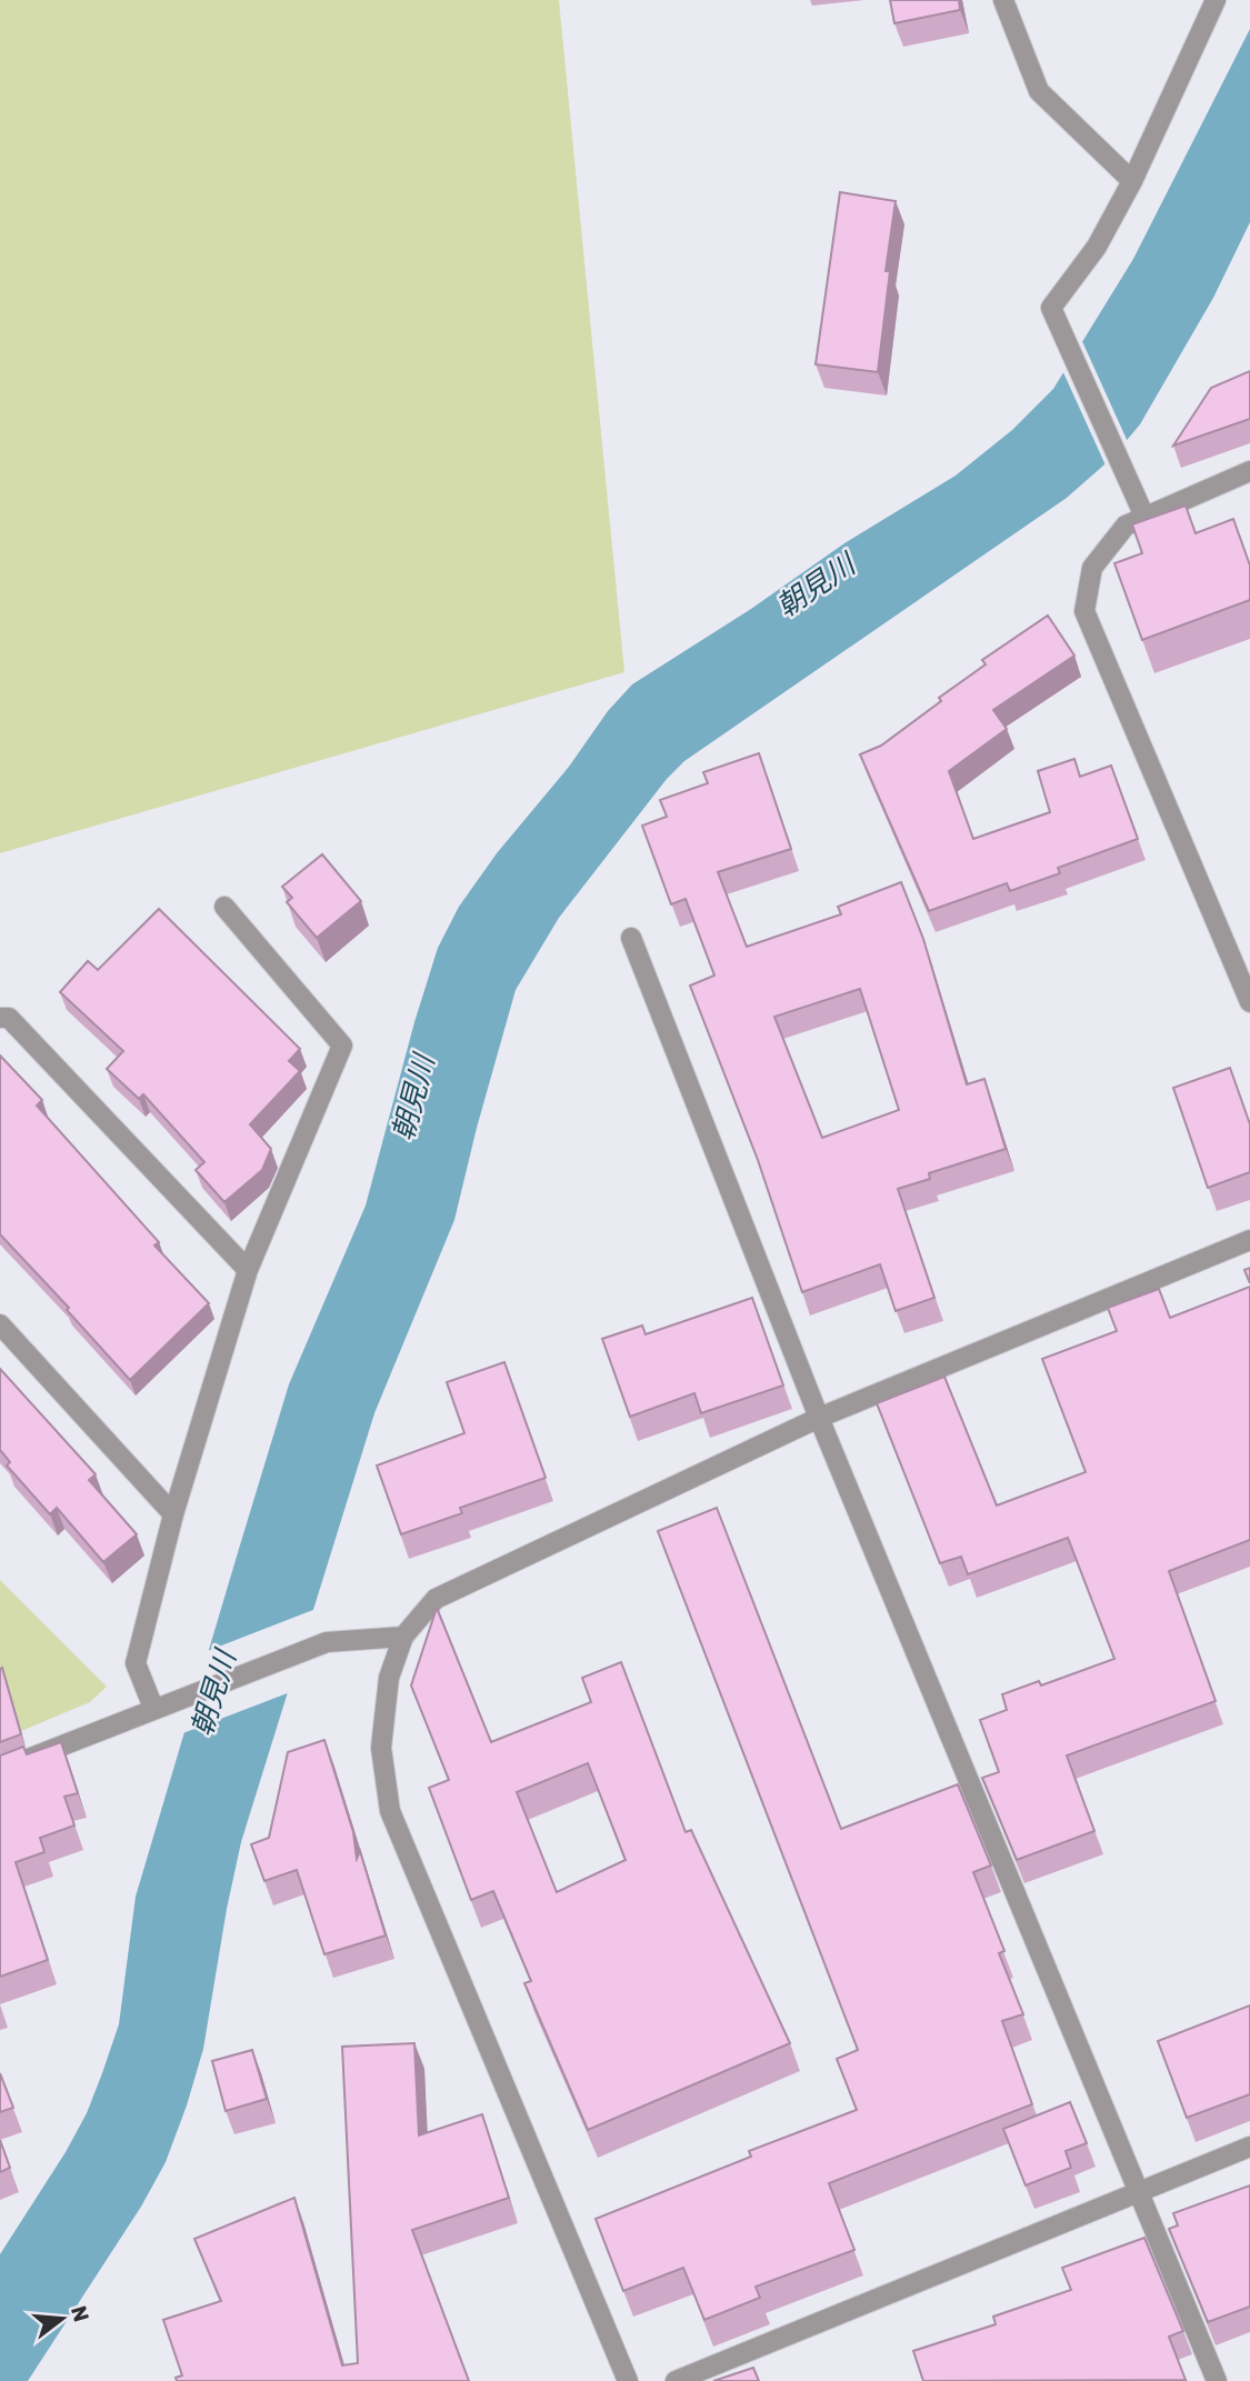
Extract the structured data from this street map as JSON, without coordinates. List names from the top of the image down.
{
  "water": ["朝見川"],
  "north": "right"
}
